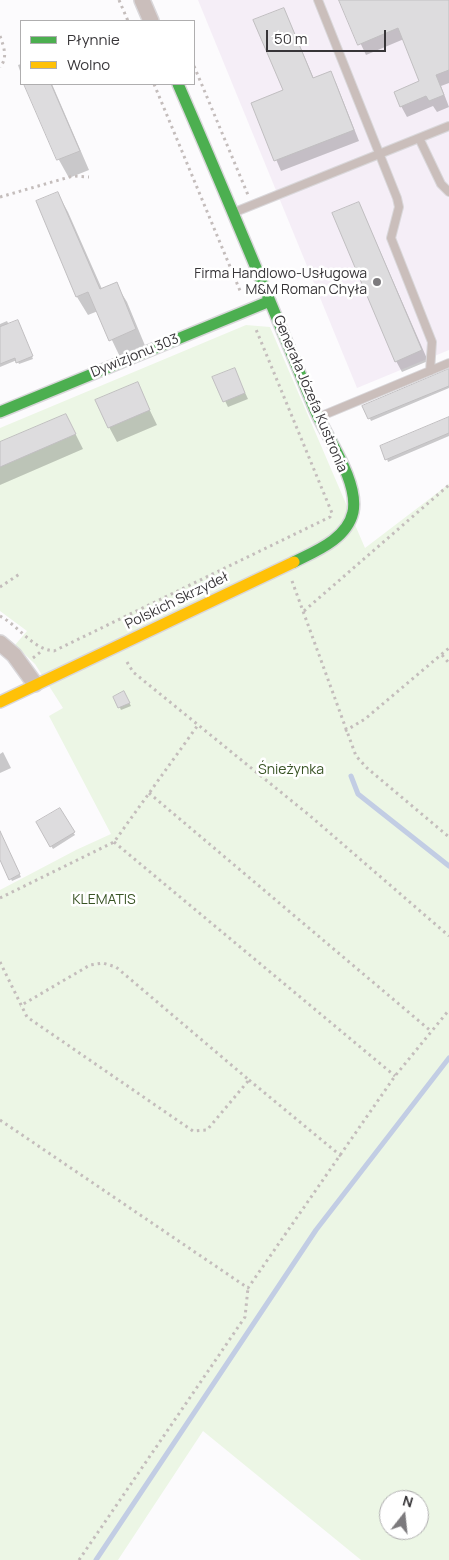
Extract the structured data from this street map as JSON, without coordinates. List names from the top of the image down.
{
  "streets": {
    "street": ["Dywizjonu 303", "Generała Józefa Kustronia", "Polskich Skrzydeł"]
  },
  "crossings": [
    ["Dywizjonu 303", "Generała Józefa Kustronia"],
    ["Generała Józefa Kustronia", "Polskich Skrzydeł"]
  ],
  "parks": ["Śnieżynka", "KLEMATIS"],
  "places": ["Firma Handlowo-Usługowa M&M Roman Chyła"],
  "legend": ["Płynnie", "Wolno"],
  "scale_bar": "50 m",
  "north": "top"
}
